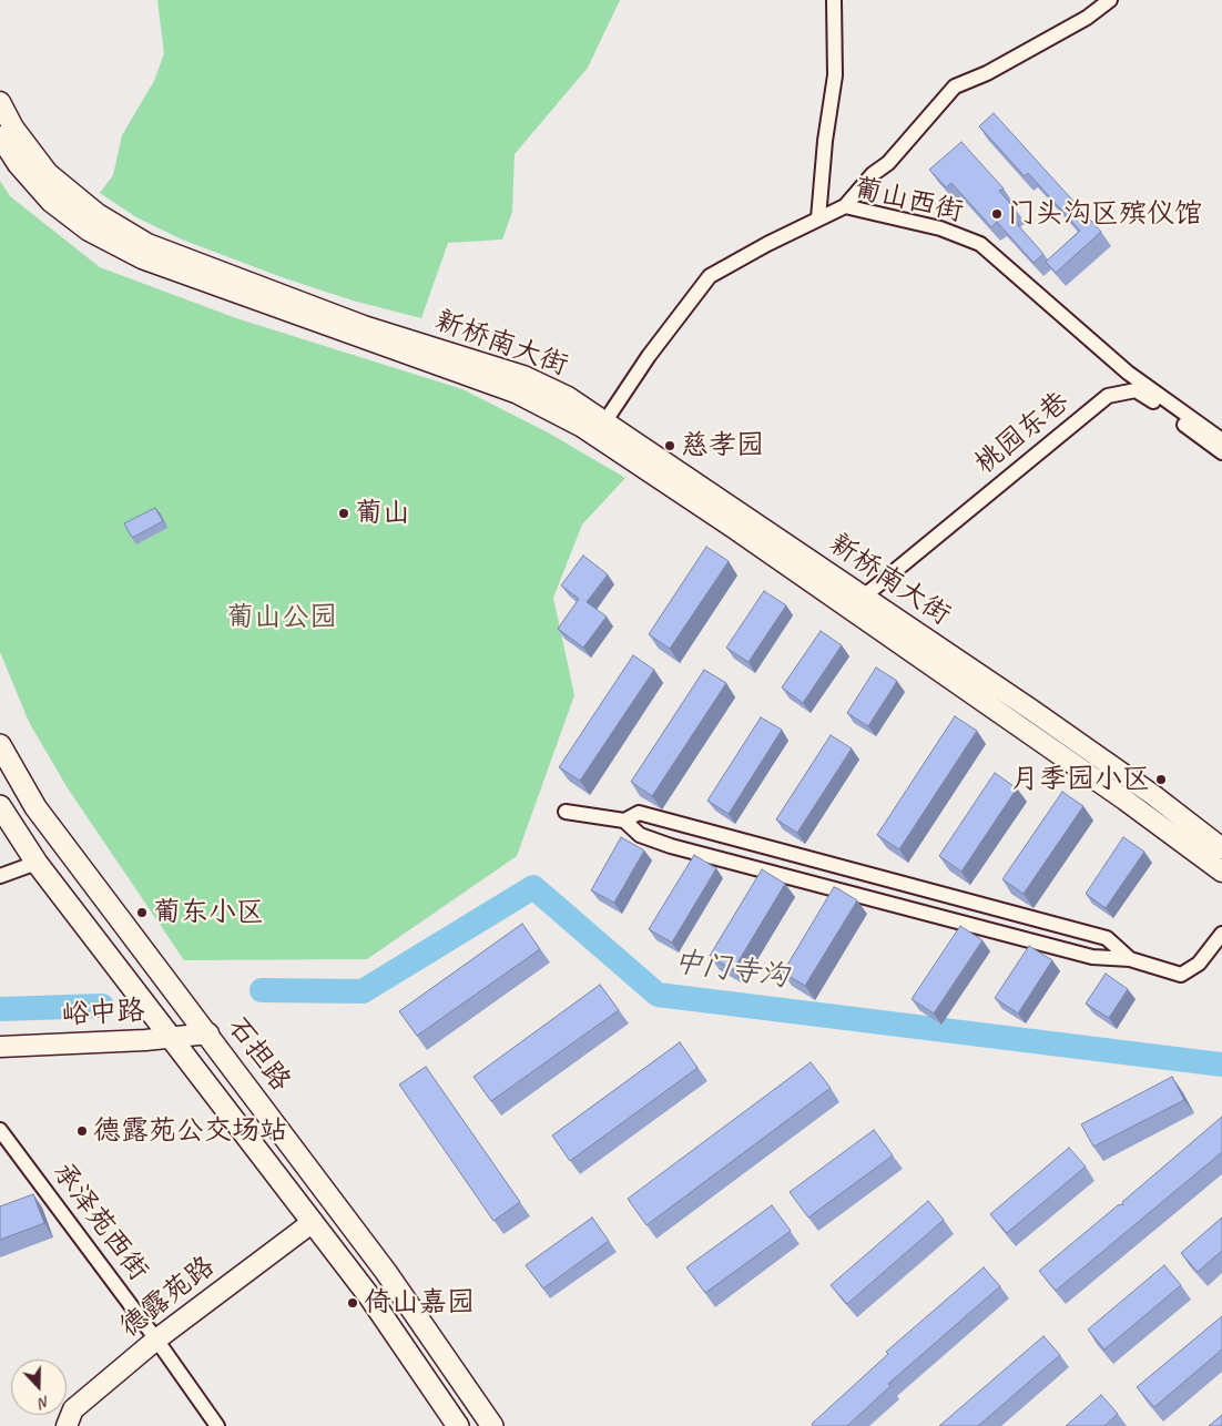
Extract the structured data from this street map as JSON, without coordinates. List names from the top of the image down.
{
  "streets": {
    "main road": [
      "新桥南大街",
      "峪中路",
      "石担路",
      "德露苑路"
    ],
    "street": ["葡山西街", "桃园东巷", "承泽苑西街"]
  },
  "crossings": [
    ["葡山西街", "新桥南大街"],
    ["新桥南大街", "桃园东巷"],
    ["峪中路", "石担路"],
    ["石担路", "德露苑路"],
    ["承泽苑西街", "德露苑路"]
  ],
  "water": ["中门寺沟"],
  "parks": ["葡山公园"],
  "places": [
    "门头沟区殡仪馆",
    "慈孝园",
    "葡山",
    "月季园小区",
    "葡东小区",
    "德露苑公交场站",
    "倚山嘉园"
  ],
  "north": "bottom"
}
